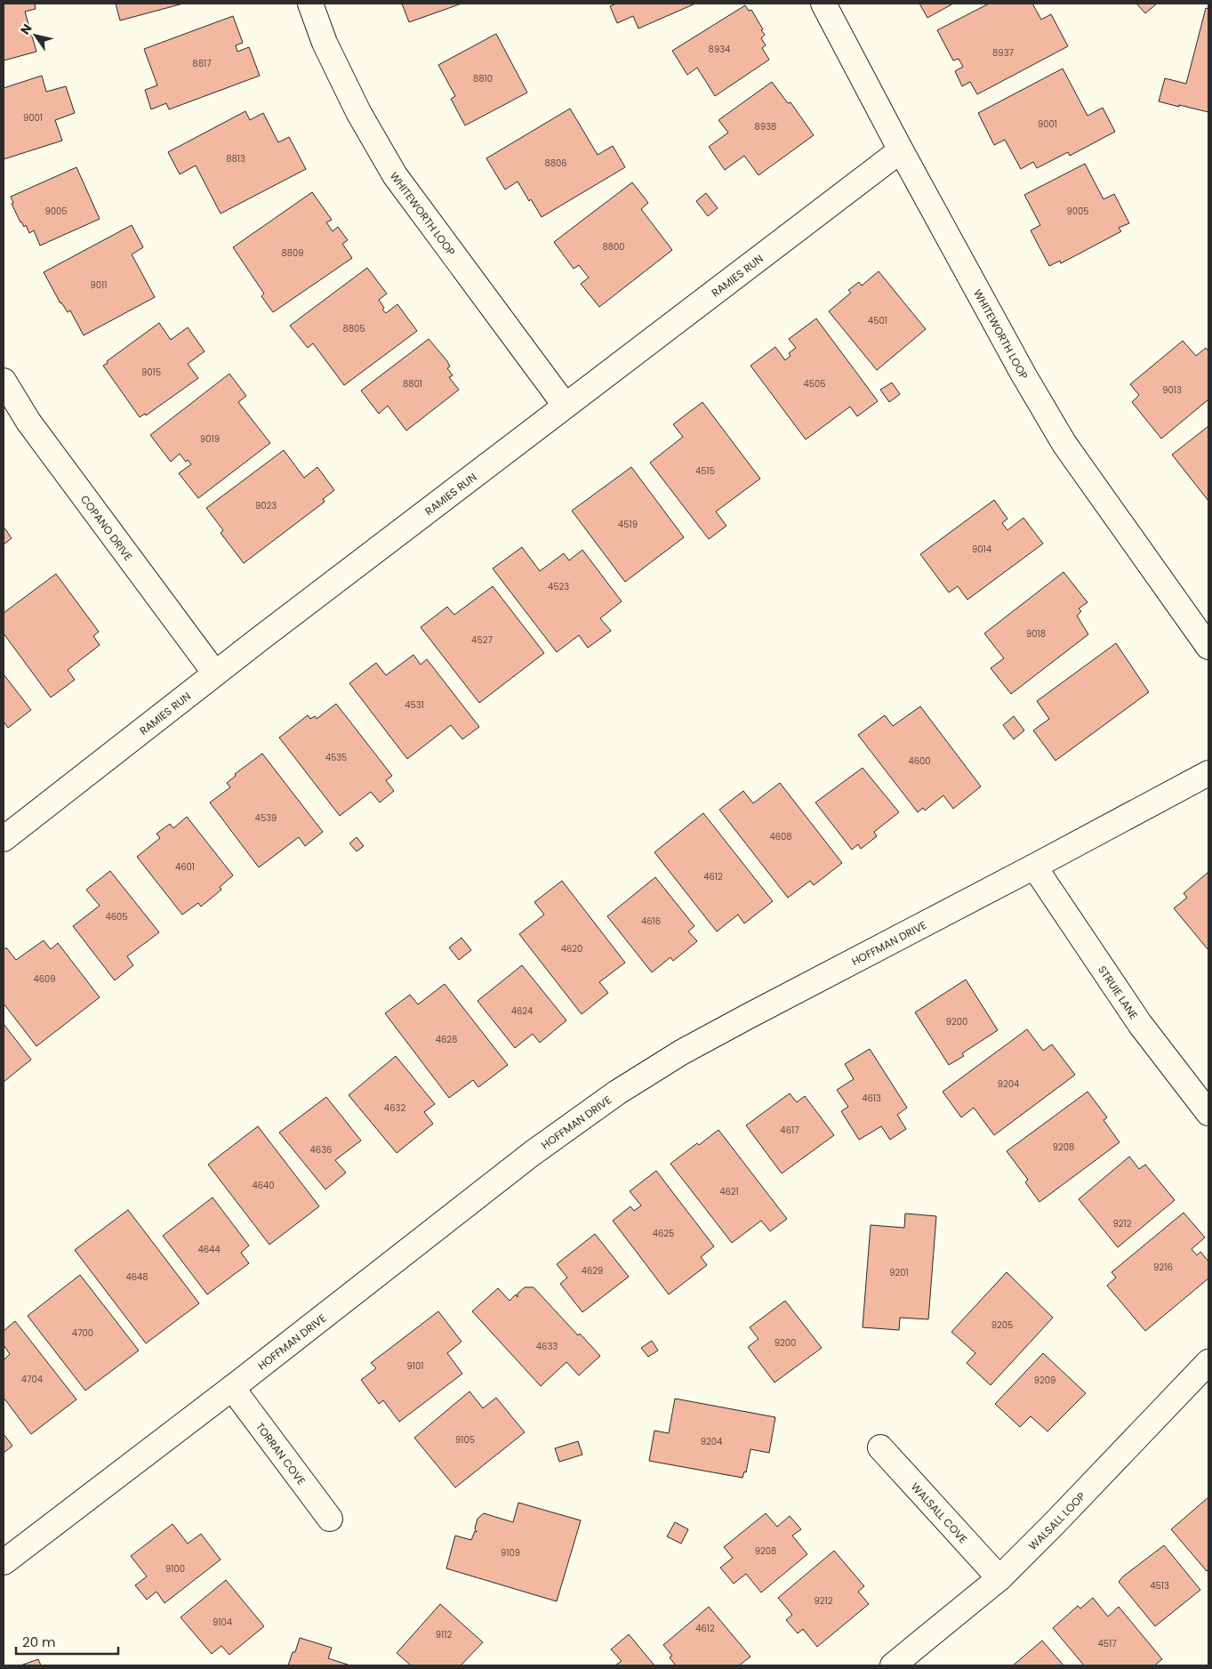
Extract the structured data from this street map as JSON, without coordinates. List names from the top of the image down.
{
  "streets": {
    "street": [
      "WHITEWORTH LOOP",
      "RAMIES RUN",
      "COPANO DRIVE",
      "HOFFMAN DRIVE",
      "STRUIE LANE",
      "TORRAN COVE",
      "WALSALL COVE",
      "WALSALL LOOP"
    ]
  },
  "crossings": [
    ["WHITEWORTH LOOP", "RAMIES RUN"],
    ["RAMIES RUN", "COPANO DRIVE"],
    ["HOFFMAN DRIVE", "STRUIE LANE"],
    ["HOFFMAN DRIVE", "TORRAN COVE"],
    ["WALSALL COVE", "WALSALL LOOP"]
  ],
  "house_numbers": [
    "8934",
    "8937",
    "8817",
    "8810",
    "9001",
    "9001",
    "8938",
    "8813",
    "8806",
    "9005",
    "9005",
    "8800",
    "8809",
    "9011",
    "4501",
    "8805",
    "9015",
    "8801",
    "4505",
    "9013",
    "9019",
    "4515",
    "9023",
    "4519",
    "9014",
    "4523",
    "9018",
    "4527",
    "4531",
    "4535",
    "4600",
    "4539",
    "4608",
    "4601",
    "4612",
    "4605",
    "4616",
    "4620",
    "4609",
    "4624",
    "9200",
    "4628",
    "9204",
    "4613",
    "4632",
    "4617",
    "9208",
    "4636",
    "4640",
    "4621",
    "9212",
    "4625",
    "4644",
    "9216",
    "4629",
    "9201",
    "4648",
    "9205",
    "4700",
    "9200",
    "4633",
    "9101",
    "4704",
    "9209",
    "9105",
    "9204",
    "9208",
    "9109",
    "9100",
    "4513",
    "9212",
    "9104",
    "4612",
    "9112",
    "4517"
  ],
  "scale_bar": "20 m",
  "north": "top left"
}
